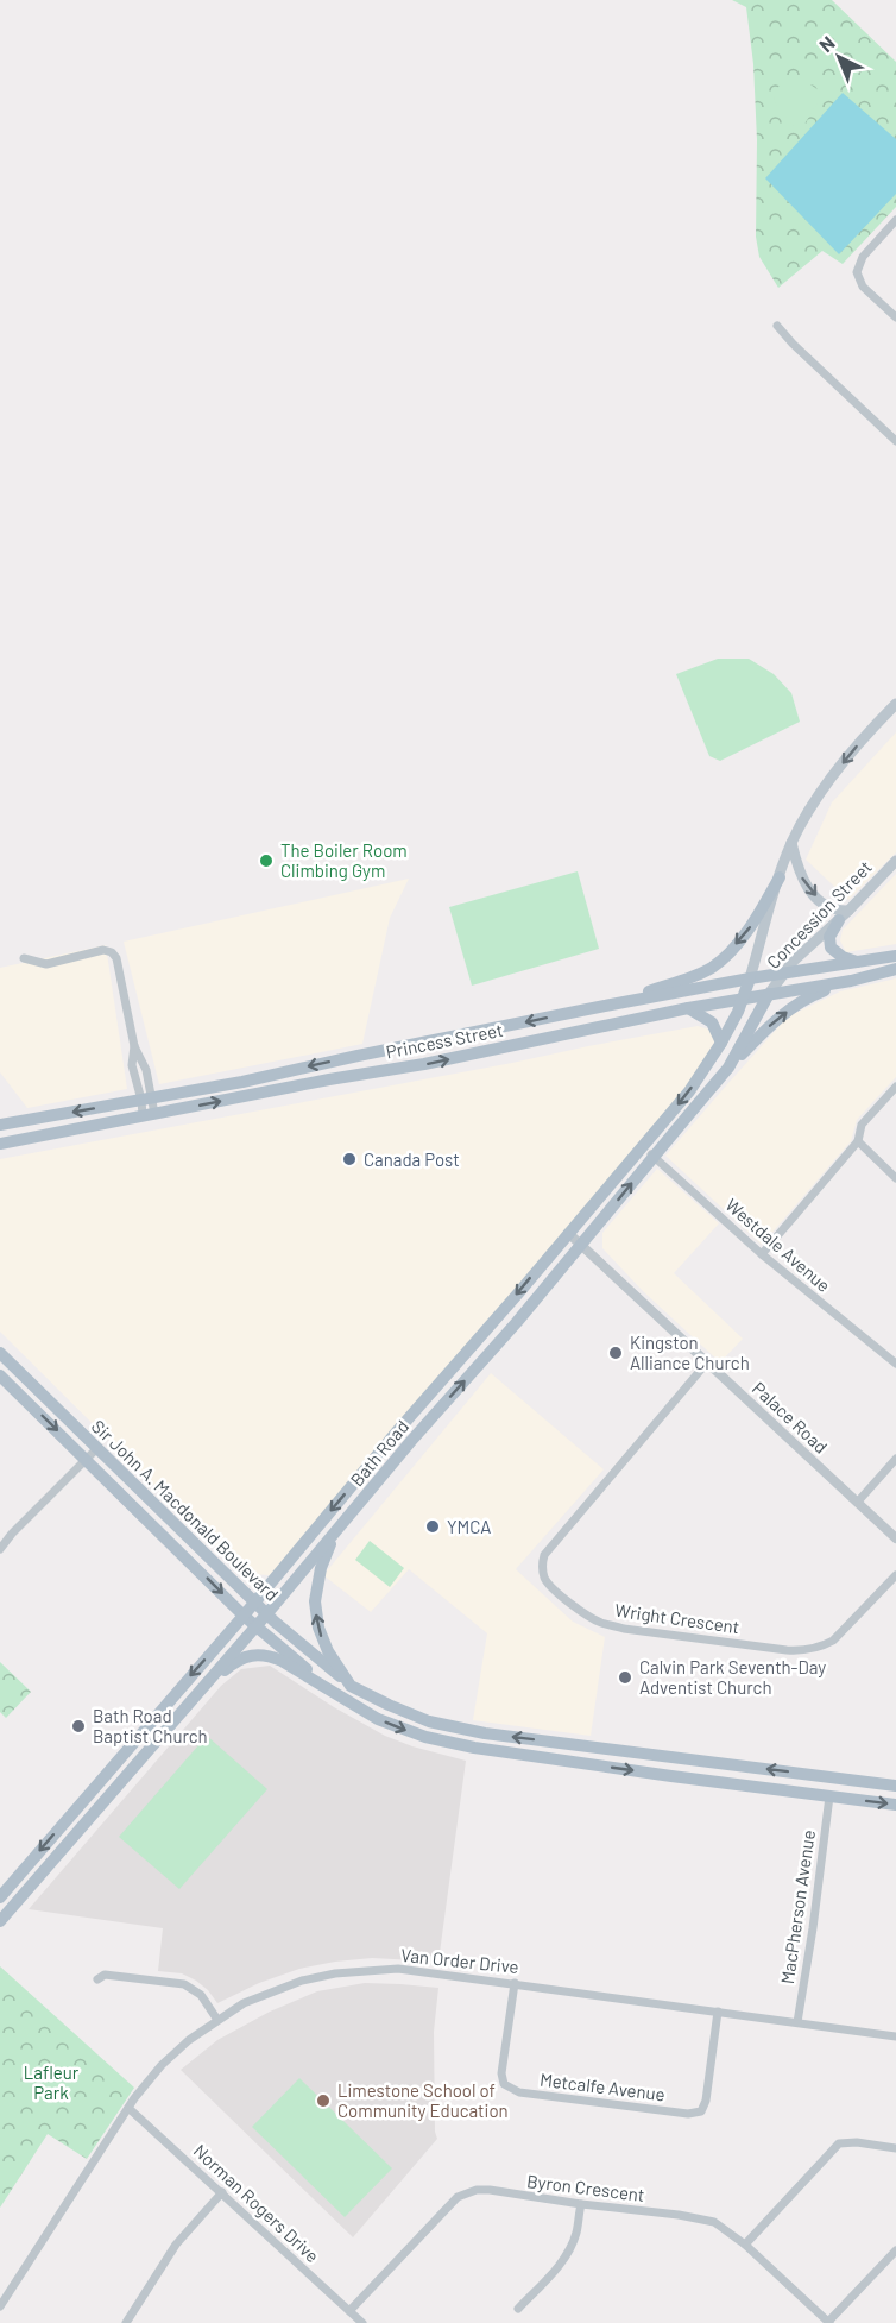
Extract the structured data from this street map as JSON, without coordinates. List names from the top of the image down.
{
  "streets": {
    "main road": [
      "Concession Street",
      "Princess Street",
      "Bath Road",
      "Sir John A. Macdonald Boulevard"
    ],
    "street": [
      "Westdale Avenue",
      "Palace Road",
      "Wright Crescent",
      "MacPherson Avenue",
      "Van Order Drive",
      "Metcalfe Avenue",
      "Byron Crescent",
      "Norman Rogers Drive"
    ]
  },
  "crossings": [
    ["Concession Street", "Princess Street"],
    ["Concession Street", "Bath Road"],
    ["Princess Street", "Bath Road"],
    ["Westdale Avenue", "Bath Road"],
    ["Palace Road", "Bath Road"],
    ["Palace Road", "Wright Crescent"],
    ["Bath Road", "Sir John A. Macdonald Boulevard"],
    ["MacPherson Avenue", "Van Order Drive"],
    ["Van Order Drive", "Metcalfe Avenue"],
    ["Van Order Drive", "Norman Rogers Drive"],
    ["Byron Crescent", "Norman Rogers Drive"]
  ],
  "parks": ["Lafleur Park"],
  "places": [
    "The Boiler Room Climbing Gym",
    "Canada Post",
    "Kingston Alliance Church",
    "YMCA",
    "Calvin Park Seventh-Day Adventist Church",
    "Bath Road Baptist Church",
    "Limestone School of Community Education"
  ],
  "north": "top left"
}
